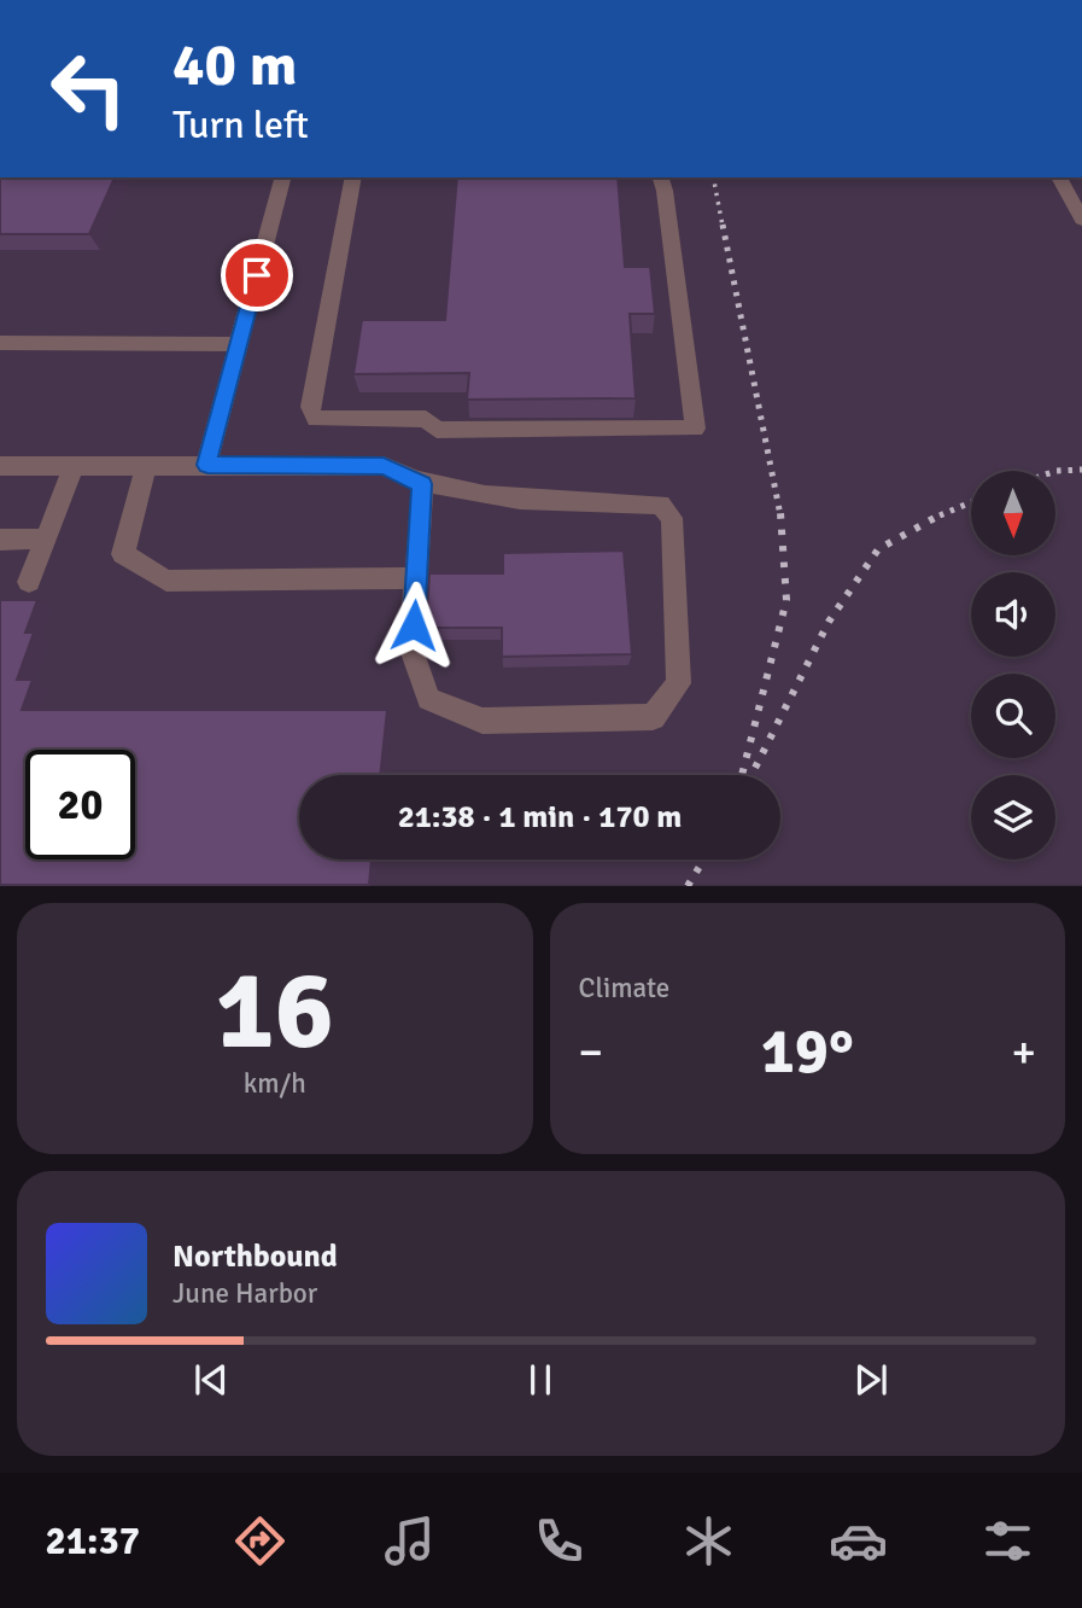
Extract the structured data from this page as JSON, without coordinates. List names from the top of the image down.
{
  "north": "bottom",
  "page": {
    "turn": ["40 m", "Turn left"],
    "limit": "20",
    "trip": "21:38 · 1 min · 170 m",
    "tile": [
      ["16", "km/h"],
      "Climate"
    ],
    "heat": ["−", "19°", "+"],
    "song": ["Northbound", "June Harbor"],
    "tabs": "21:37"
  }
}
